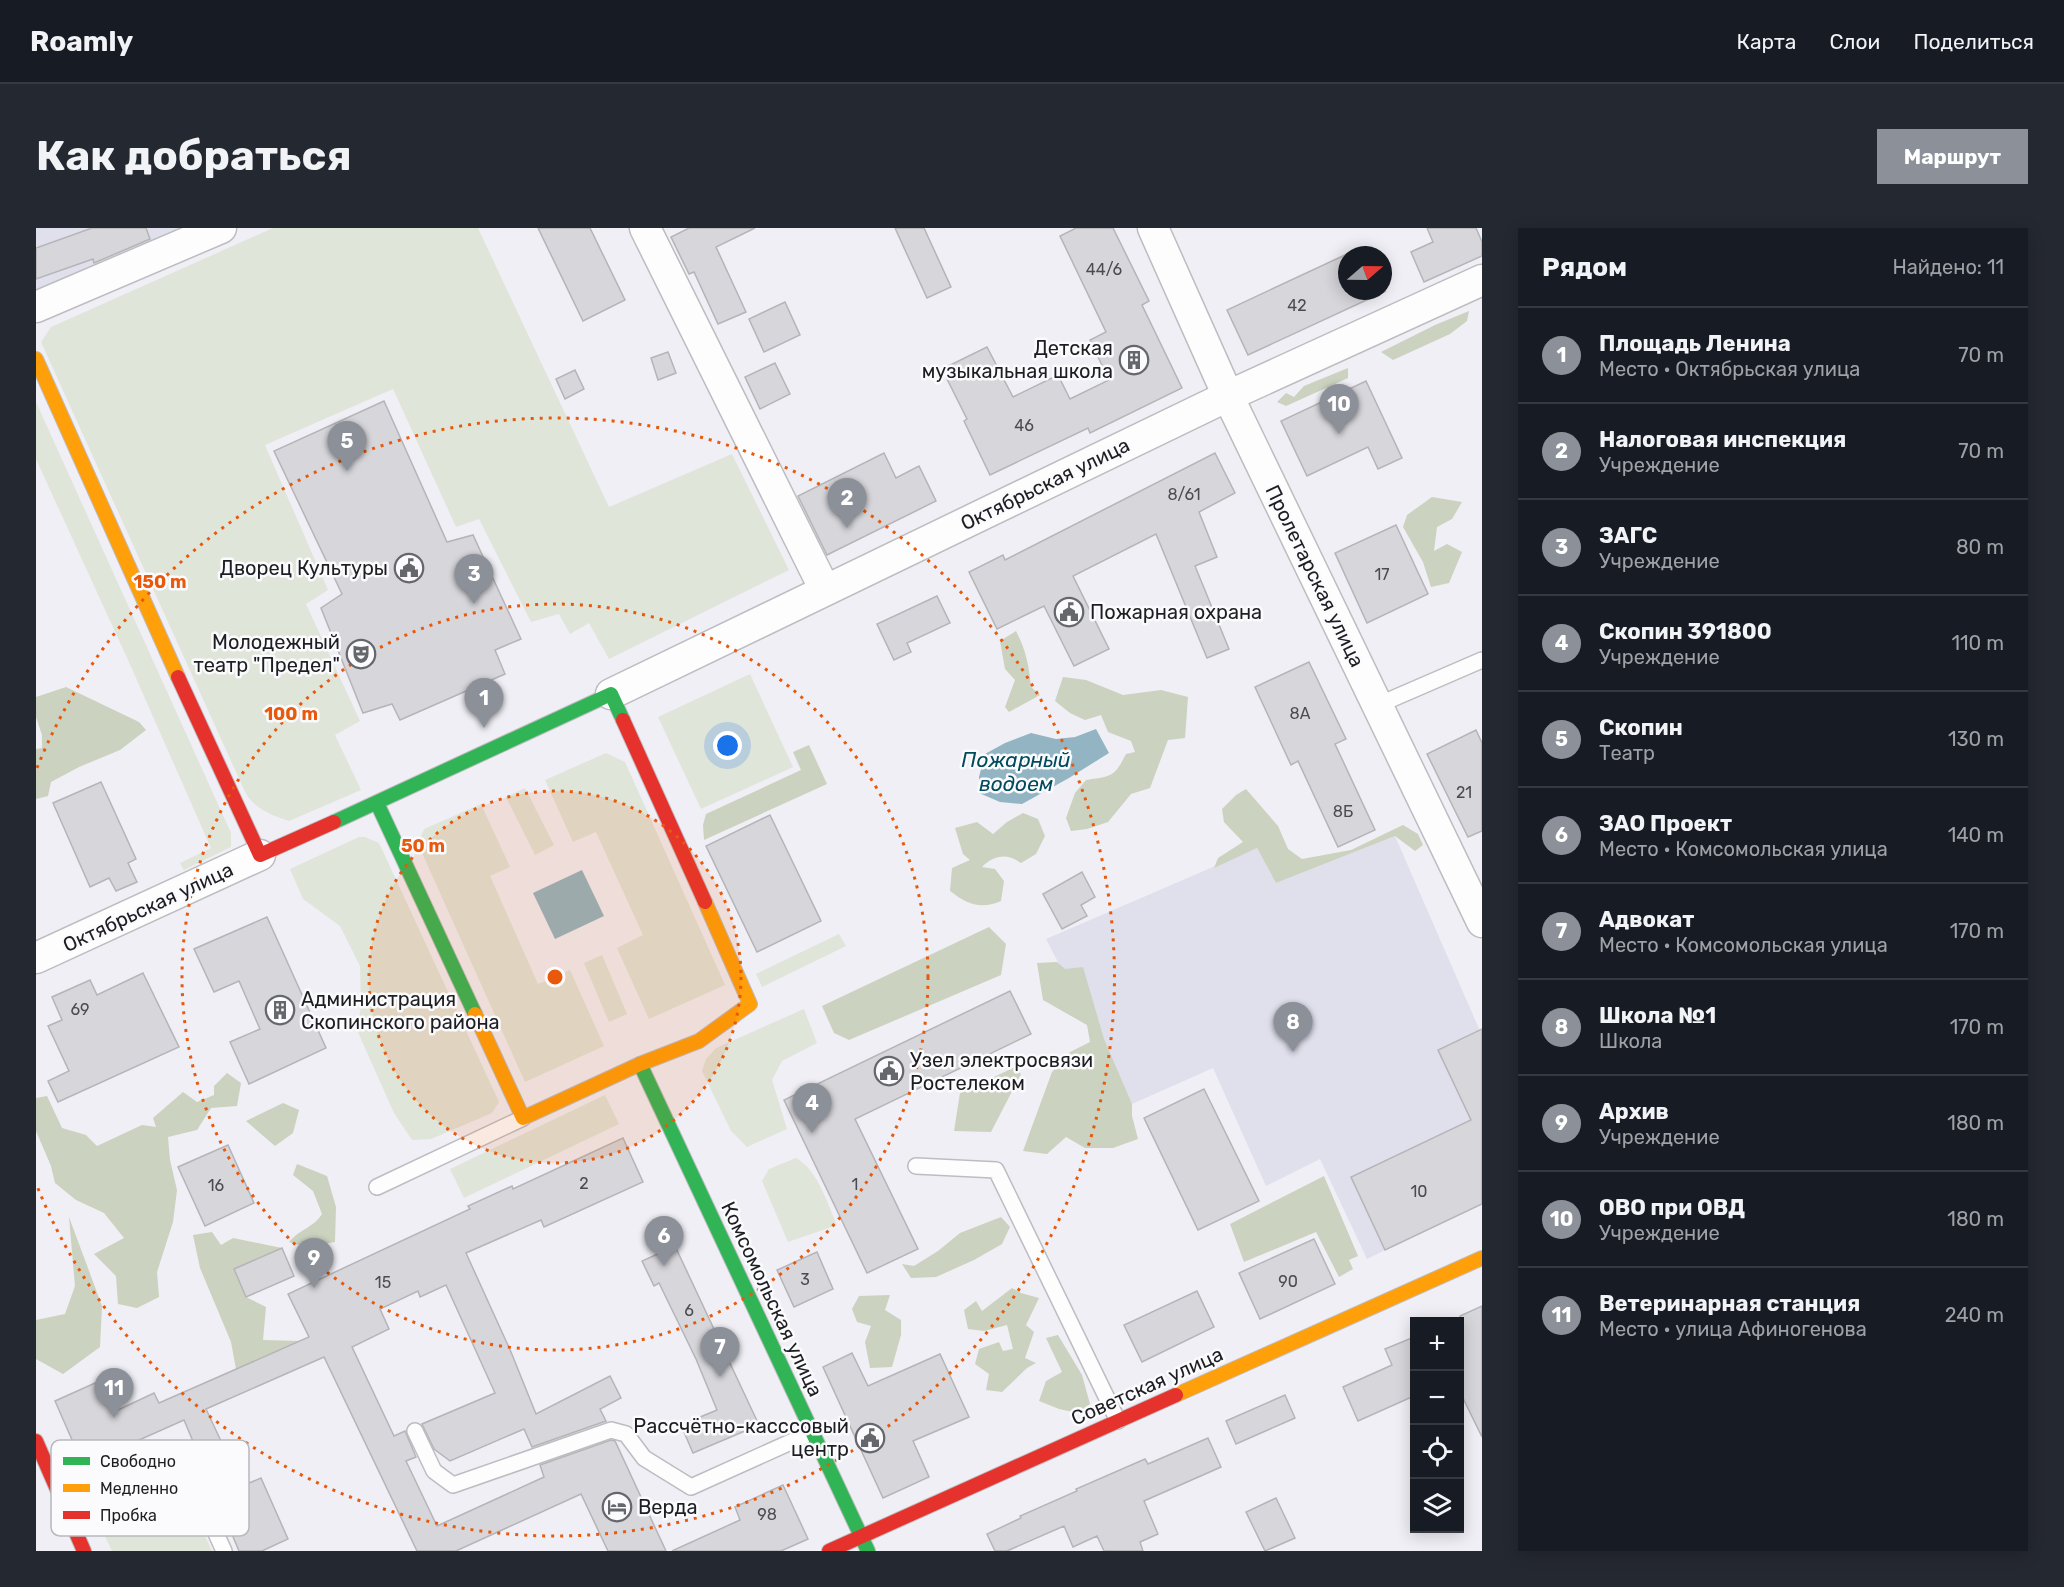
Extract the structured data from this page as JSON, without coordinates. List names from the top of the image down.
{
  "streets": {
    "street": [
      "Октябрьская улица",
      "Пролетарская улица",
      "Комсомольская улица",
      "Советская улица"
    ]
  },
  "crossings": [
    ["Октябрьская улица", "Пролетарская улица"],
    ["Комсомольская улица", "Советская улица"]
  ],
  "water": ["Пожарный водоем"],
  "places": {
    "building": ["Детская музыкальная школа", "Администрация Скопинского района"],
    "public building": [
      "Дворец Культуры",
      "Пожарная охрана",
      "Узел электросвязи Ростелеком",
      "Рассчётно-касссовый центр"
    ],
    "theatre": ["Молодежный театр \"Предел\""],
    "hotel": ["Верда"]
  },
  "house_numbers": [
    "44/6",
    "42",
    "46",
    "8/61",
    "17",
    "8А",
    "21",
    "8Б",
    "69",
    "2",
    "1",
    "16",
    "10",
    "3",
    "90",
    "15",
    "6",
    "98"
  ],
  "legend": ["Свободно", "Медленно", "Пробка"],
  "north": "right",
  "page": {
    "header": "Roamly",
    "nav": ["Карта", "Слои", "Поделиться"],
    "buttons": "Маршрут",
    "title": "Как добраться",
    "heading": ["Рядом", "Найдено: 11"],
    "list": [
      {
        "mark": "1",
        "name": "Площадь Ленина",
        "note": "Место · Октябрьская улица",
        "value": "70 m"
      },
      {
        "mark": "2",
        "name": "Налоговая инспекция",
        "note": "Учреждение",
        "value": "70 m"
      },
      {
        "mark": "3",
        "name": "ЗАГС",
        "note": "Учреждение",
        "value": "80 m"
      },
      {
        "mark": "4",
        "name": "Скопин 391800",
        "note": "Учреждение",
        "value": "110 m"
      },
      {
        "mark": "5",
        "name": "Скопин",
        "note": "Театр",
        "value": "130 m"
      },
      {
        "mark": "6",
        "name": "ЗАО Проект",
        "note": "Место · Комсомольская улица",
        "value": "140 m"
      },
      {
        "mark": "7",
        "name": "Адвокат",
        "note": "Место · Комсомольская улица",
        "value": "170 m"
      },
      {
        "mark": "8",
        "name": "Школа №1",
        "note": "Школа",
        "value": "170 m"
      },
      {
        "mark": "9",
        "name": "Архив",
        "note": "Учреждение",
        "value": "180 m"
      },
      {
        "mark": "10",
        "name": "ОВО при ОВД",
        "note": "Учреждение",
        "value": "180 m"
      },
      {
        "mark": "11",
        "name": "Ветеринарная станция",
        "note": "Место · улица Афиногенова",
        "value": "240 m"
      }
    ],
    "pins": [
      "10",
      "5",
      "2",
      "3",
      "1",
      "8",
      "4",
      "6",
      "9",
      "7",
      "11"
    ],
    "map_buttons": ["+", "−"]
  },
  "rings": ["150 m", "100 m", "50 m"]
}
